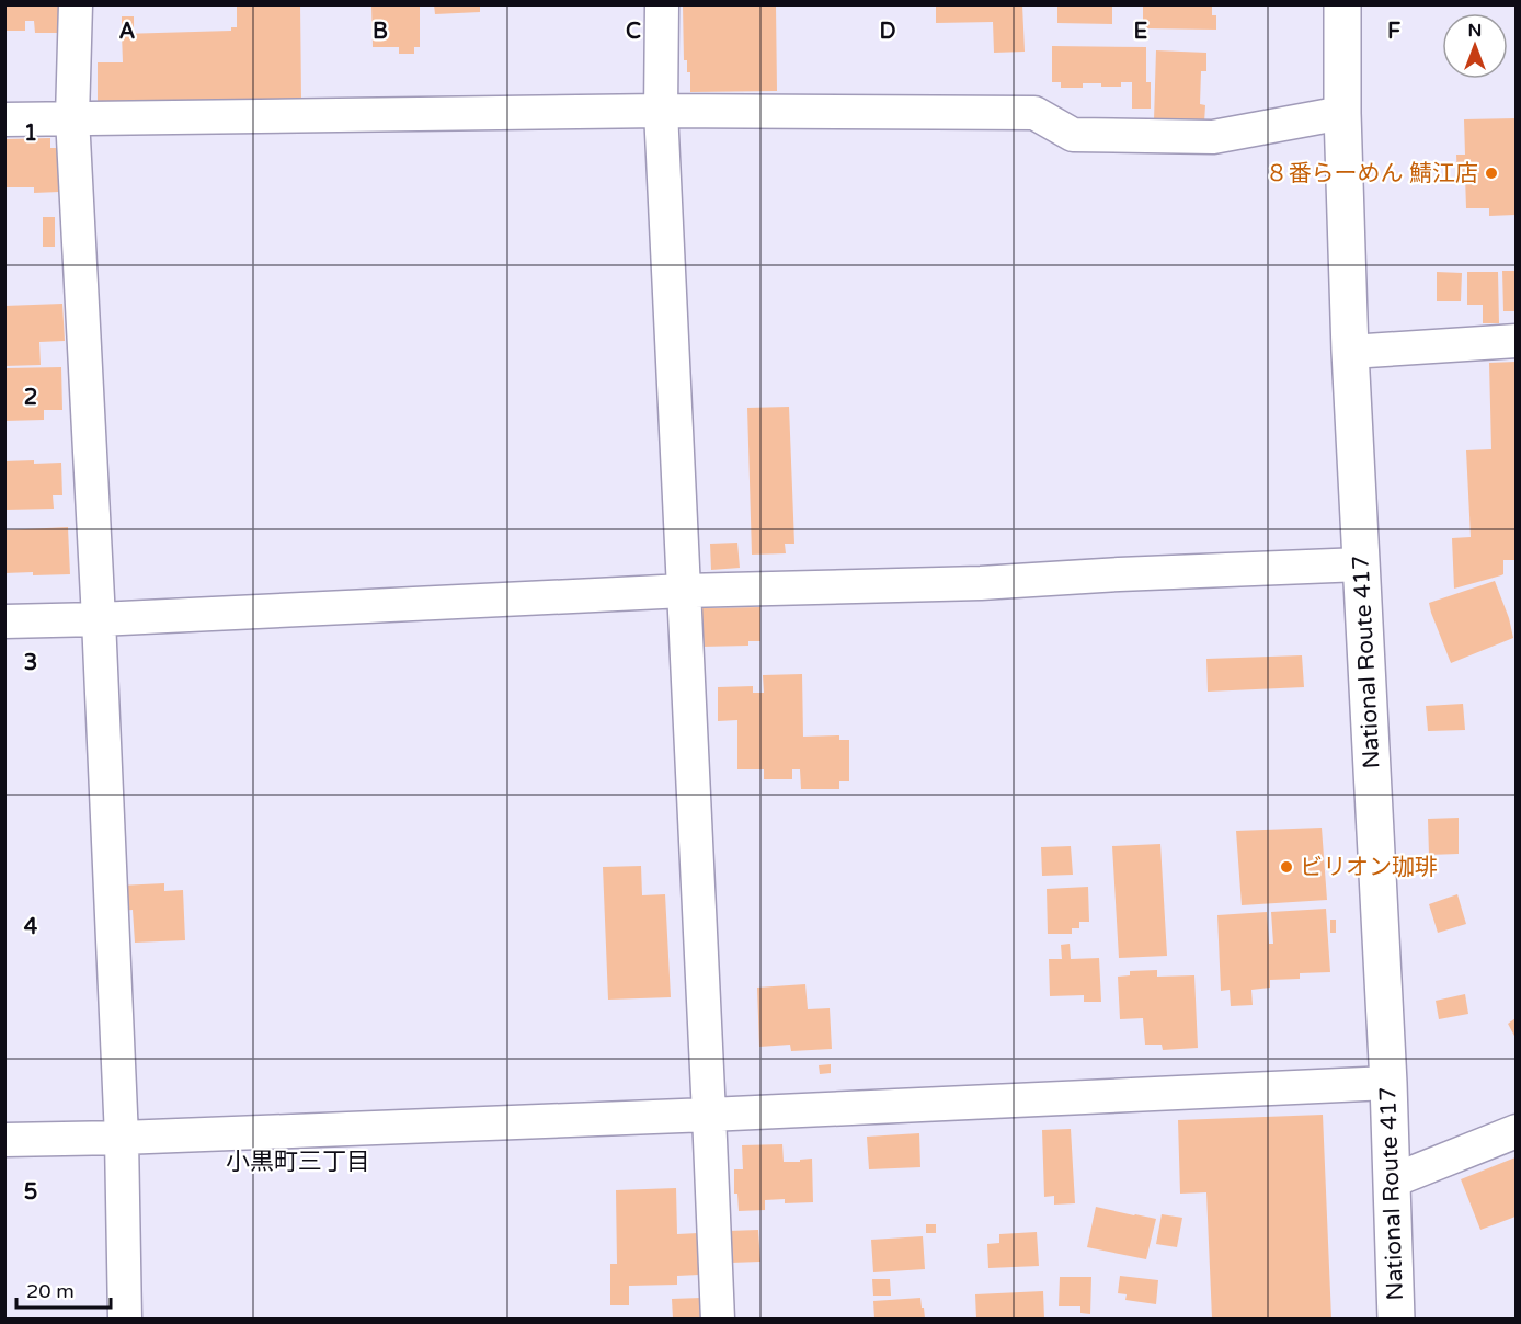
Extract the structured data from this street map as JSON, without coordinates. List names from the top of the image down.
{
  "streets": {
    "highway": ["National Route 417"]
  },
  "districts": ["小黒町三丁目"],
  "places": ["８番らーめん 鯖江店", "ビリオン珈琲"],
  "scale_bar": "20 m",
  "north": "top",
  "grid": {
    "columns": [
      "A",
      "B",
      "C",
      "D",
      "E",
      "F"
    ],
    "rows": [
      "1",
      "2",
      "3",
      "4",
      "5"
    ]
  }
}
